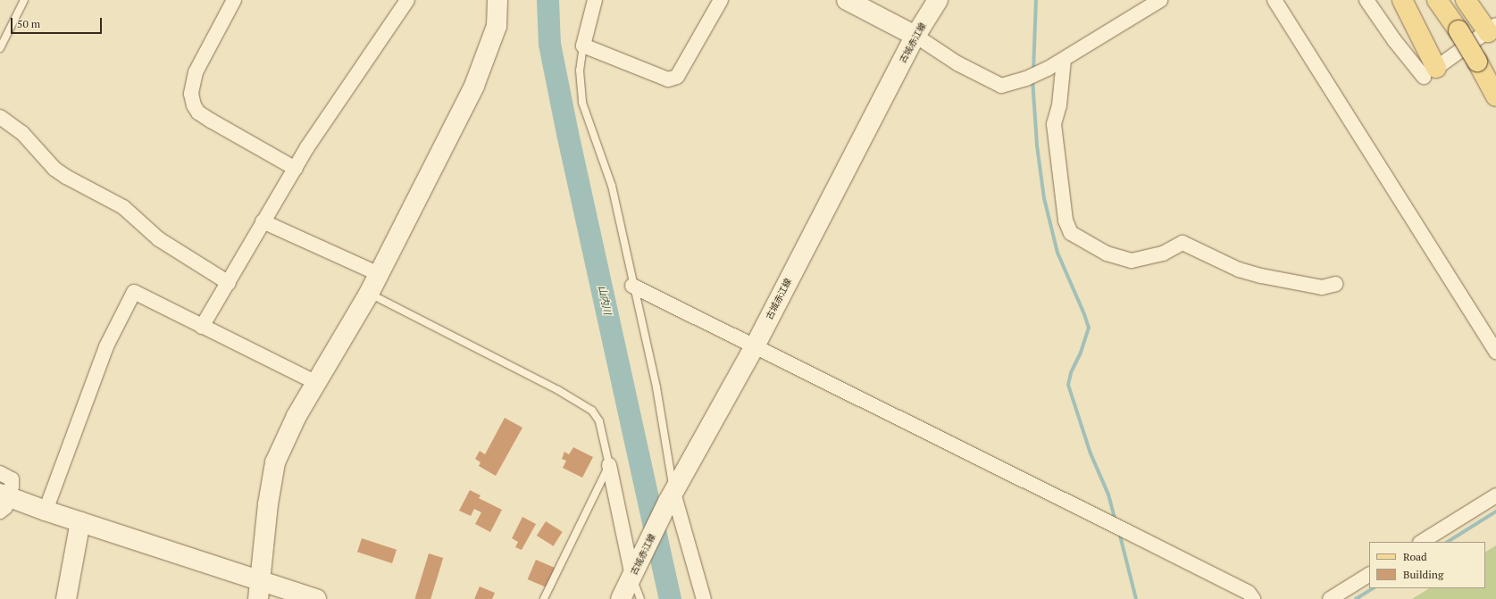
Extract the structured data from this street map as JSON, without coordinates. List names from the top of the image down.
{
  "streets": {
    "street": ["古城赤江線"]
  },
  "water": ["山内川"],
  "legend": ["Road", "Building"],
  "scale_bar": "50 m"
}
